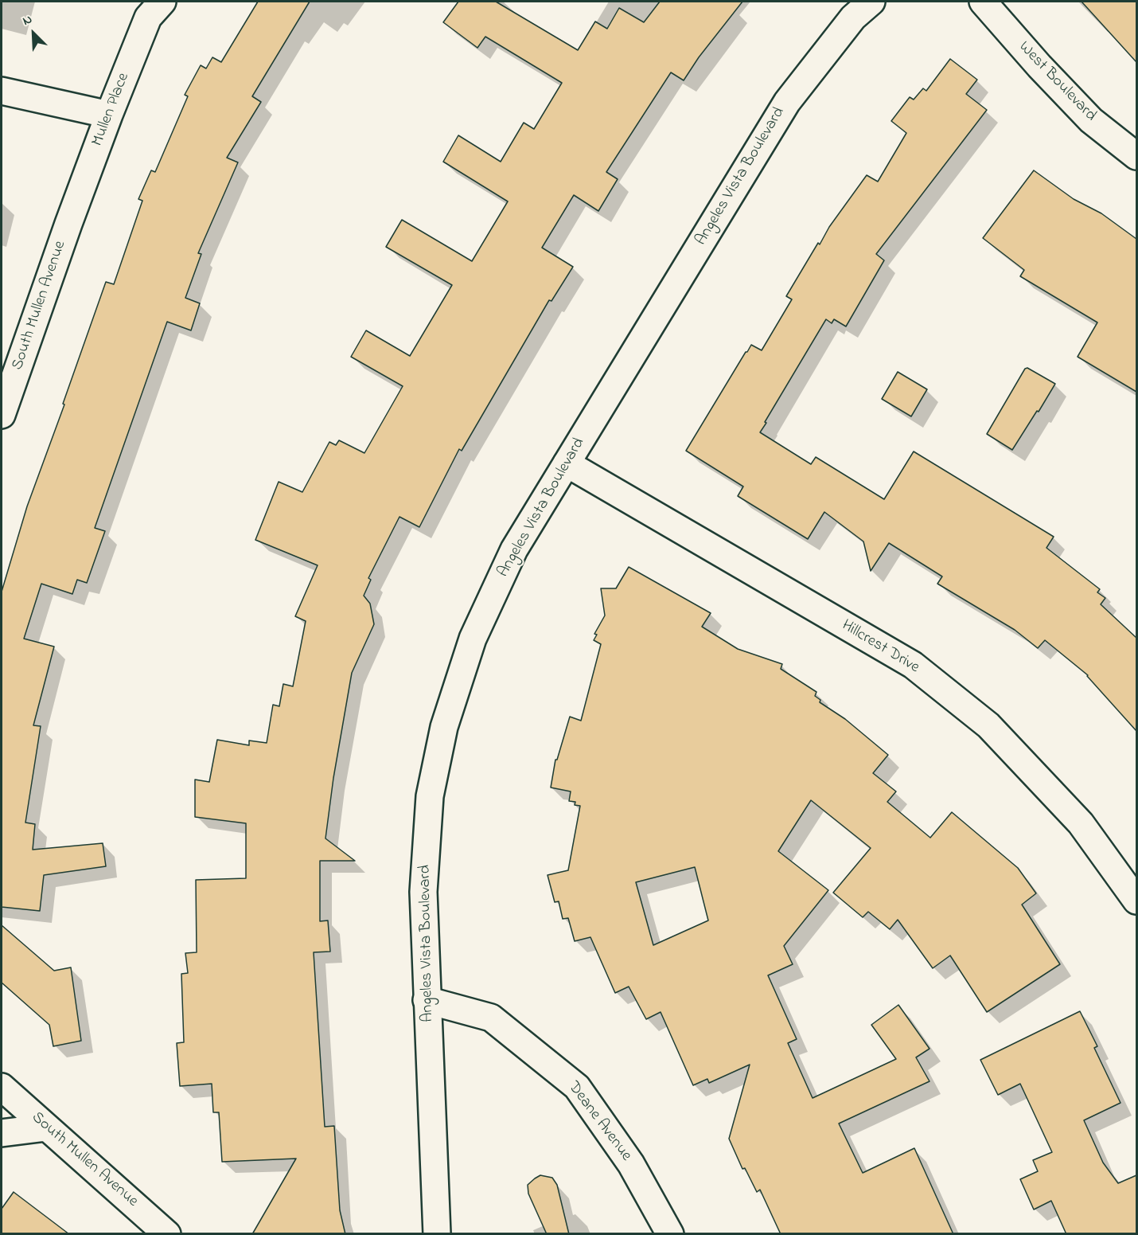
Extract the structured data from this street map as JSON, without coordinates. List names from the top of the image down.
{
  "streets": {
    "street": [
      "West Boulevard",
      "Mullen Place",
      "Angeles Vista Boulevard",
      "South Mullen Avenue",
      "Hillcrest Drive",
      "Deane Avenue"
    ]
  },
  "crossings": [
    ["Mullen Place", "South Mullen Avenue"],
    ["Angeles Vista Boulevard", "Hillcrest Drive"],
    ["Angeles Vista Boulevard", "Deane Avenue"]
  ],
  "north": "top left"
}
